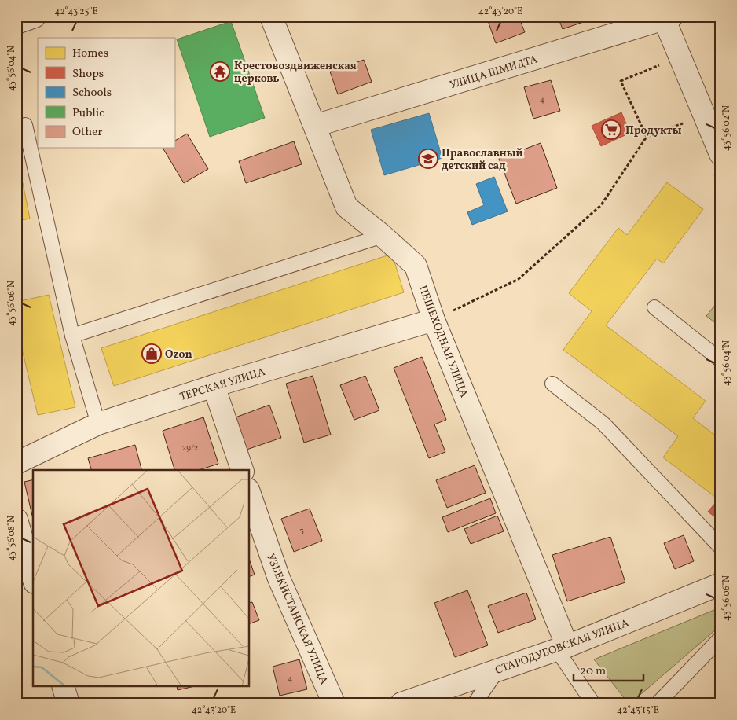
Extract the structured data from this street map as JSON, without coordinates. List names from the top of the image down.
{
  "streets": {
    "street": [
      "УЛИЦА ШМИДТА",
      "ПЕШЕХОДНАЯ УЛИЦА",
      "ТЕРСКАЯ УЛИЦА",
      "УЗБЕКИСТАНСКАЯ УЛИЦА",
      "СТАРОДУБОВСКАЯ УЛИЦА"
    ]
  },
  "crossings": [
    ["УЛИЦА ШМИДТА", "ПЕШЕХОДНАЯ УЛИЦА"],
    ["ПЕШЕХОДНАЯ УЛИЦА", "ТЕРСКАЯ УЛИЦА"],
    ["ПЕШЕХОДНАЯ УЛИЦА", "СТАРОДУБОВСКАЯ УЛИЦА"]
  ],
  "places": {
    "temple": ["Крестовоздвиженская церковь"],
    "supermarket": ["Продукты"],
    "school or university": ["Православный детский сад"],
    "shop": ["Ozon"]
  },
  "house_numbers": [
    "4",
    "29/2",
    "3",
    "4"
  ],
  "legend": [
    "Homes",
    "Shops",
    "Schools",
    "Public",
    "Other"
  ],
  "scale_bar": "20 m",
  "coordinates": [
    "42°43'25\"E",
    "42°43'20\"E",
    "43°56'04\"N",
    "43°56'02\"N",
    "43°56'06\"N",
    "43°56'08\"N",
    "42°43'15\"E"
  ]
}
